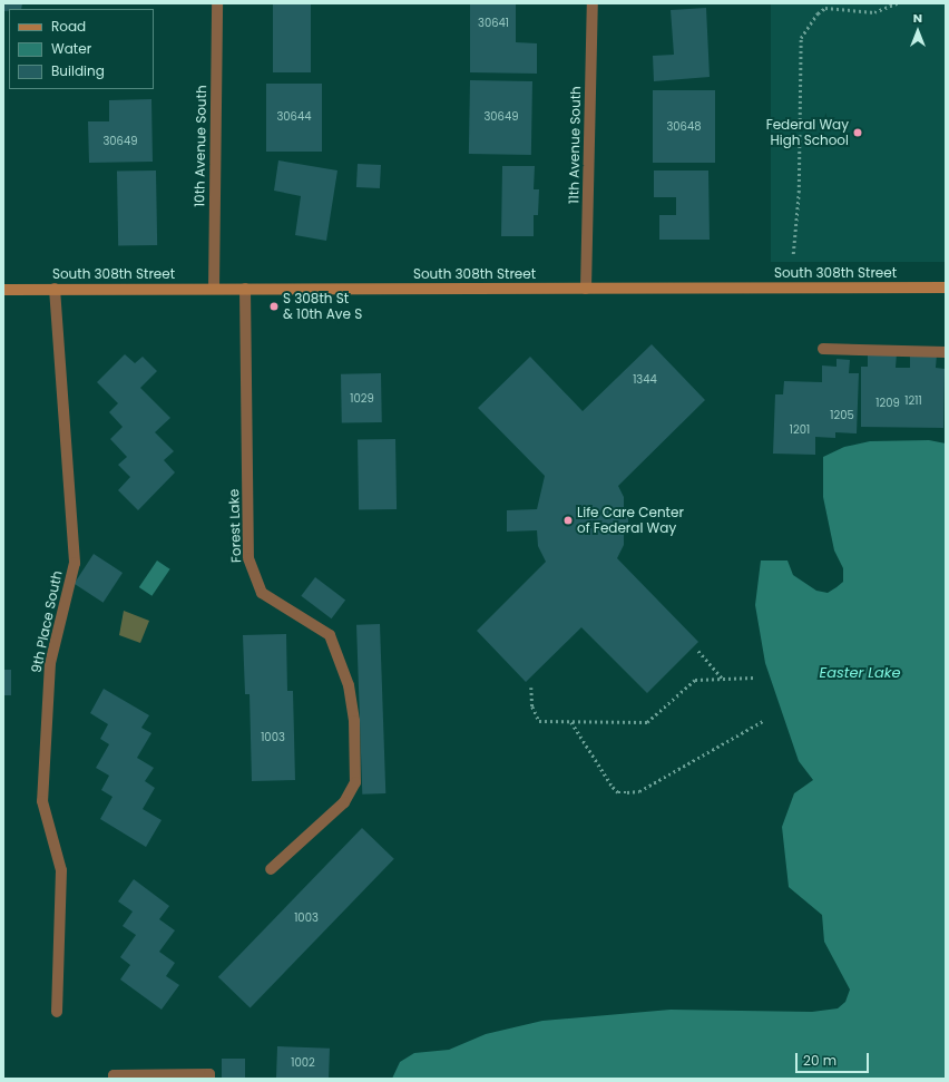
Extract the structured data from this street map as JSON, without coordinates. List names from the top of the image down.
{
  "streets": {
    "street": [
      "11th Avenue South",
      "10th Avenue South",
      "South 308th Street",
      "Forest Lake",
      "9th Place South"
    ]
  },
  "crossings": [
    ["11th Avenue South", "South 308th Street"],
    ["10th Avenue South", "South 308th Street"],
    ["South 308th Street", "Forest Lake"],
    ["South 308th Street", "9th Place South"]
  ],
  "water": ["Easter Lake"],
  "places": ["Federal Way High School", "S 308th St & 10th Ave S", "Life Care Center of Federal Way"],
  "house_numbers": [
    "30641",
    "30644",
    "30649",
    "30648",
    "30649",
    "1344",
    "1029",
    "1211",
    "1209",
    "1205",
    "1201",
    "1003",
    "1003",
    "1002"
  ],
  "legend": ["Road", "Water", "Building"],
  "scale_bar": "20 m",
  "north": "top"
}
